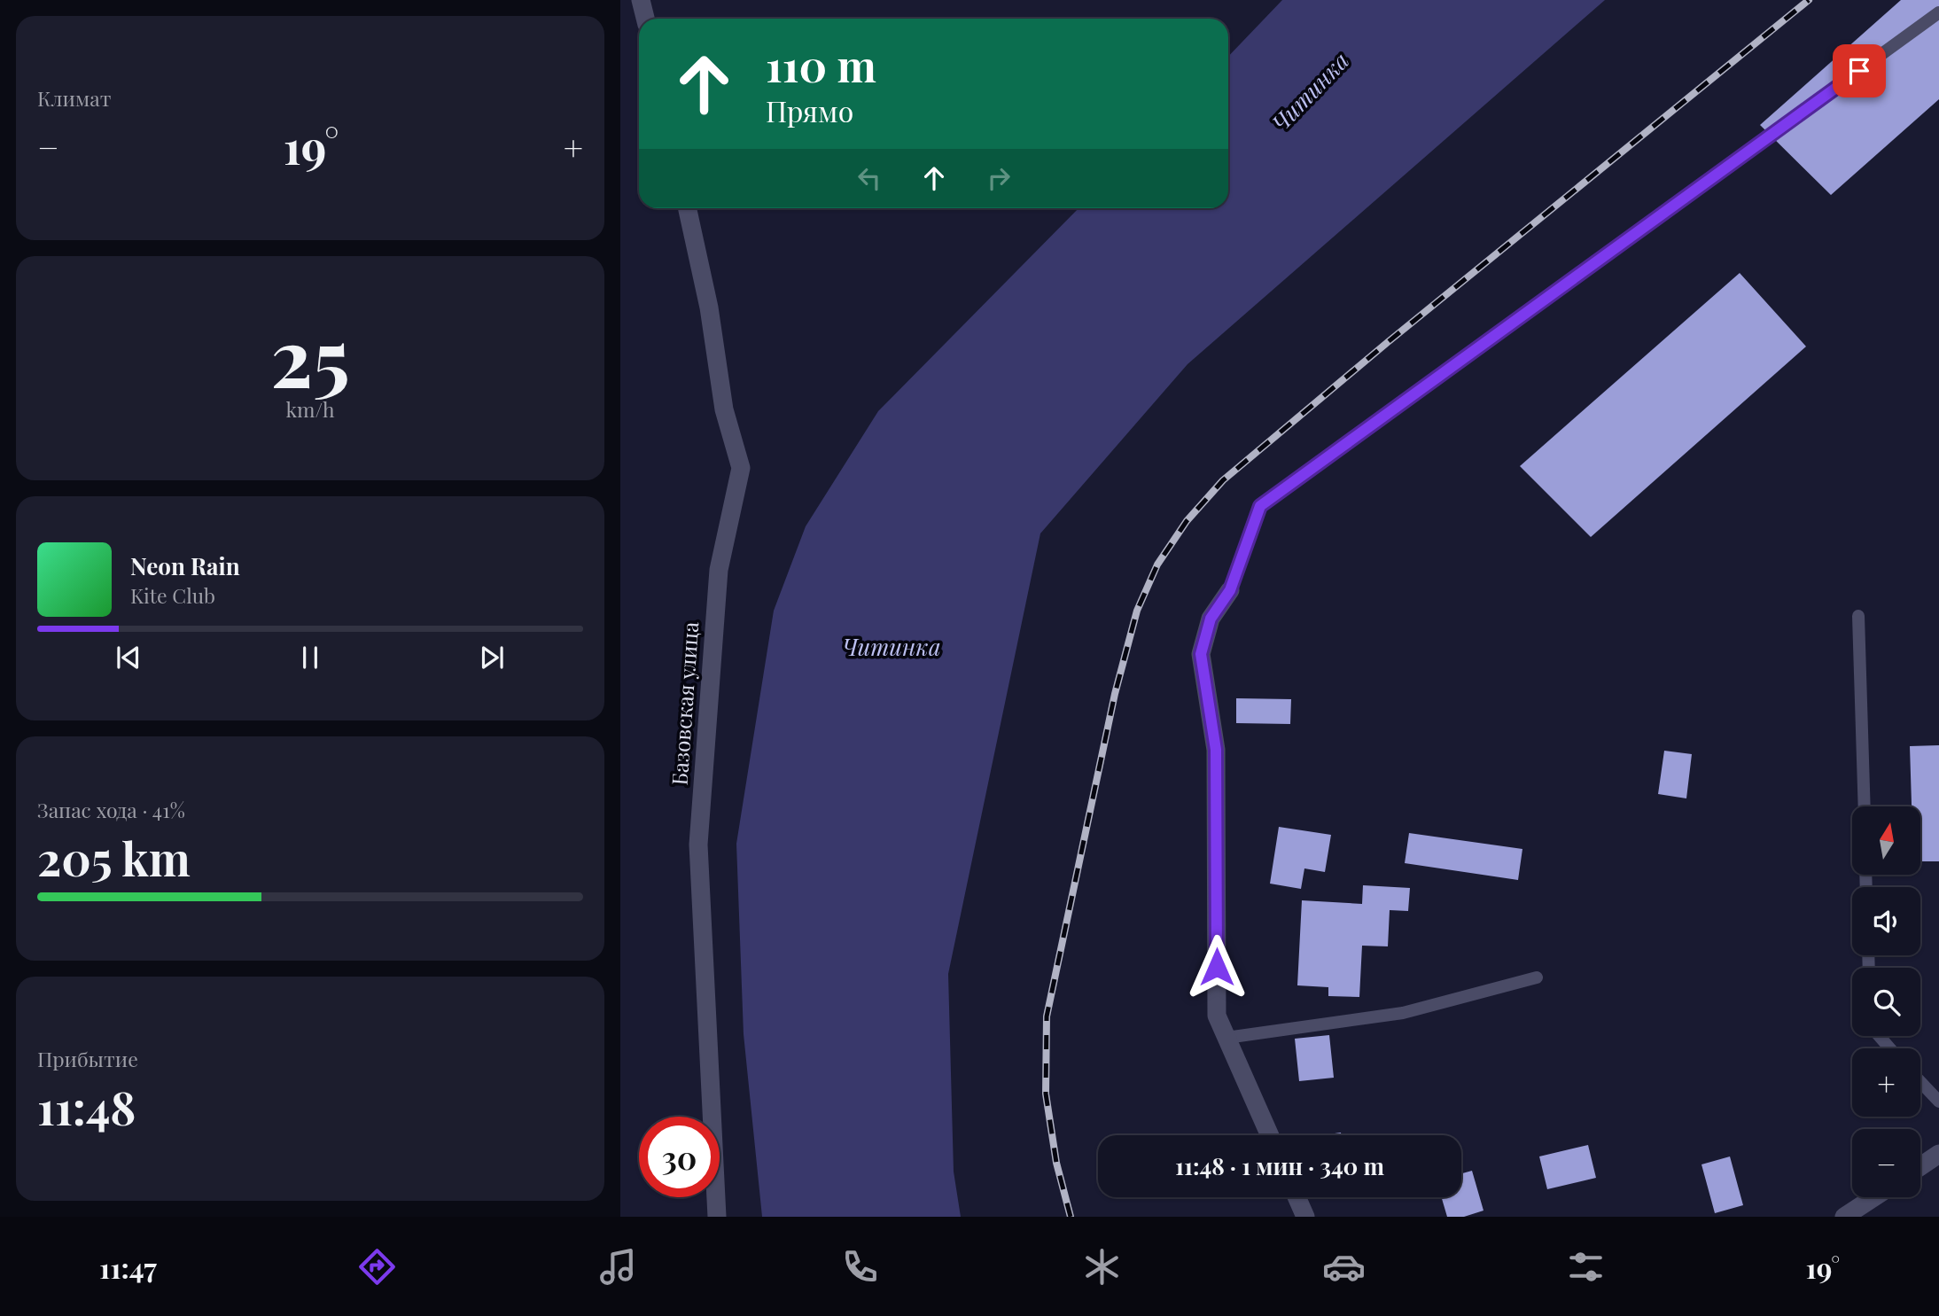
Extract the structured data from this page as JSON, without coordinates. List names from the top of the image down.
{
  "streets": {
    "street": ["Базовская улица"]
  },
  "water": ["Читинка"],
  "north": "top",
  "page": {
    "tile": [
      "Климат",
      ["25", "km/h"],
      ["Запас хода · 41%", "205 km"],
      ["Прибытие", "11:48"]
    ],
    "turn": ["110 m", "Прямо"],
    "heat": ["−", "19°", "+"],
    "song": ["Neon Rain", "Kite Club"],
    "map_buttons": ["+", "−"],
    "limit": "30",
    "trip": "11:48 · 1 мин · 340 m",
    "tabs": ["11:47", "19°"]
  }
}
